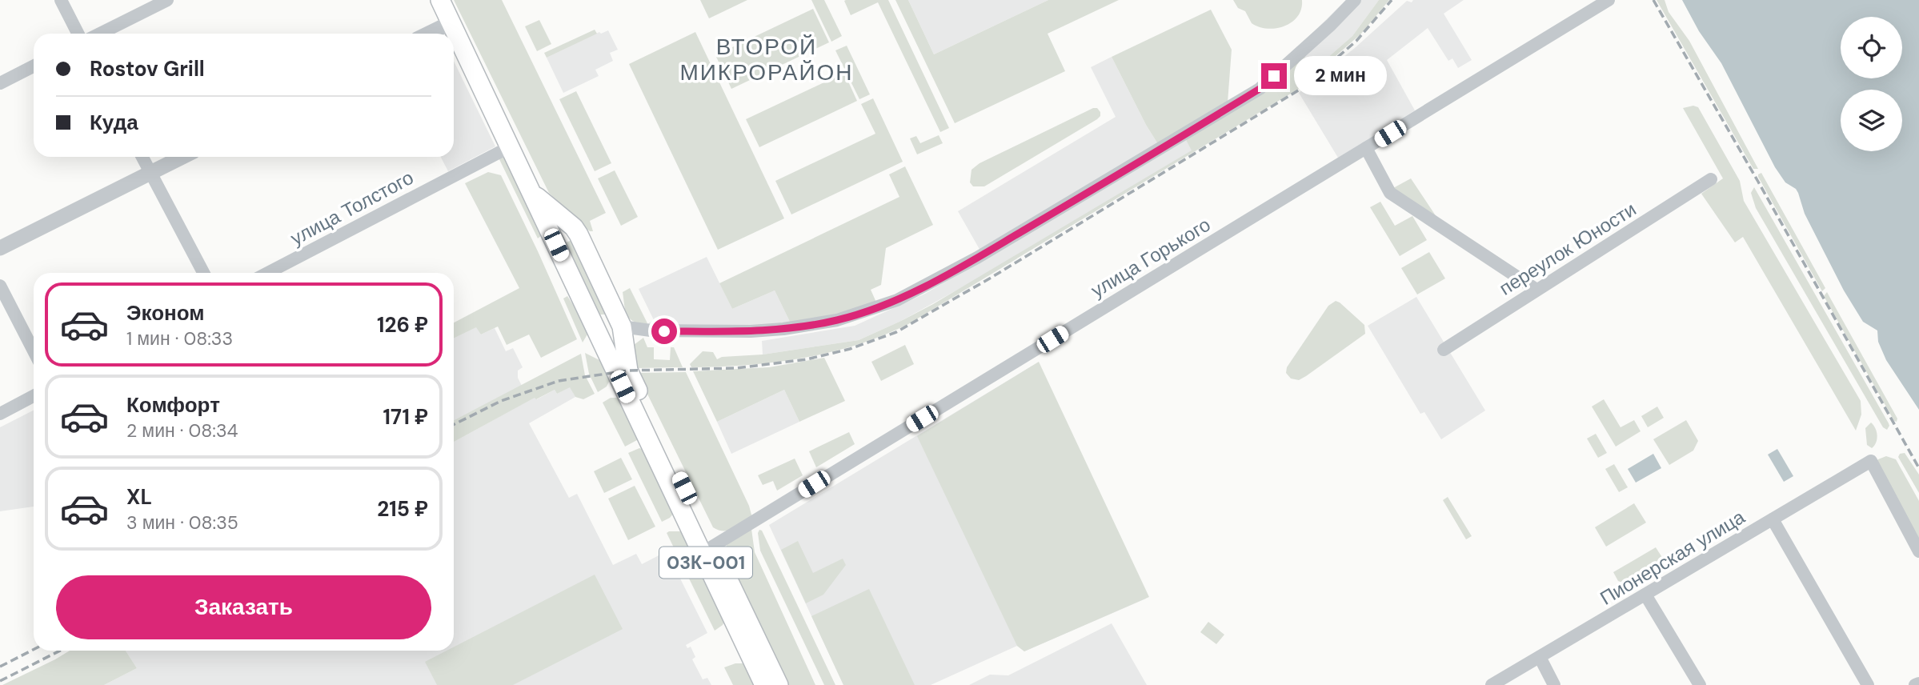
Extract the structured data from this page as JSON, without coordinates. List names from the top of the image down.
{
  "streets": {
    "main road": ["03К-001"],
    "street": [
      "улица Толстого",
      "переулок Юности",
      "улица Горького",
      "Пионерская улица"
    ]
  },
  "crossings": [
    ["улица Толстого", "03К-001"],
    ["улица Горького", "03К-001"]
  ],
  "districts": ["ВТОРОЙ МИКРОРАЙОН"],
  "page": {
    "banner": ["Rostov Grill", "Куда"],
    "bubble": "2 мин",
    "list": [
      {
        "name": "Эконом",
        "note": "1 мин · 08:33",
        "value": "126 ₽"
      },
      {
        "name": "Комфорт",
        "note": "2 мин · 08:34",
        "value": "171 ₽"
      },
      {
        "name": "XL",
        "note": "3 мин · 08:35",
        "value": "215 ₽"
      }
    ],
    "buttons": "Заказать"
  }
}
